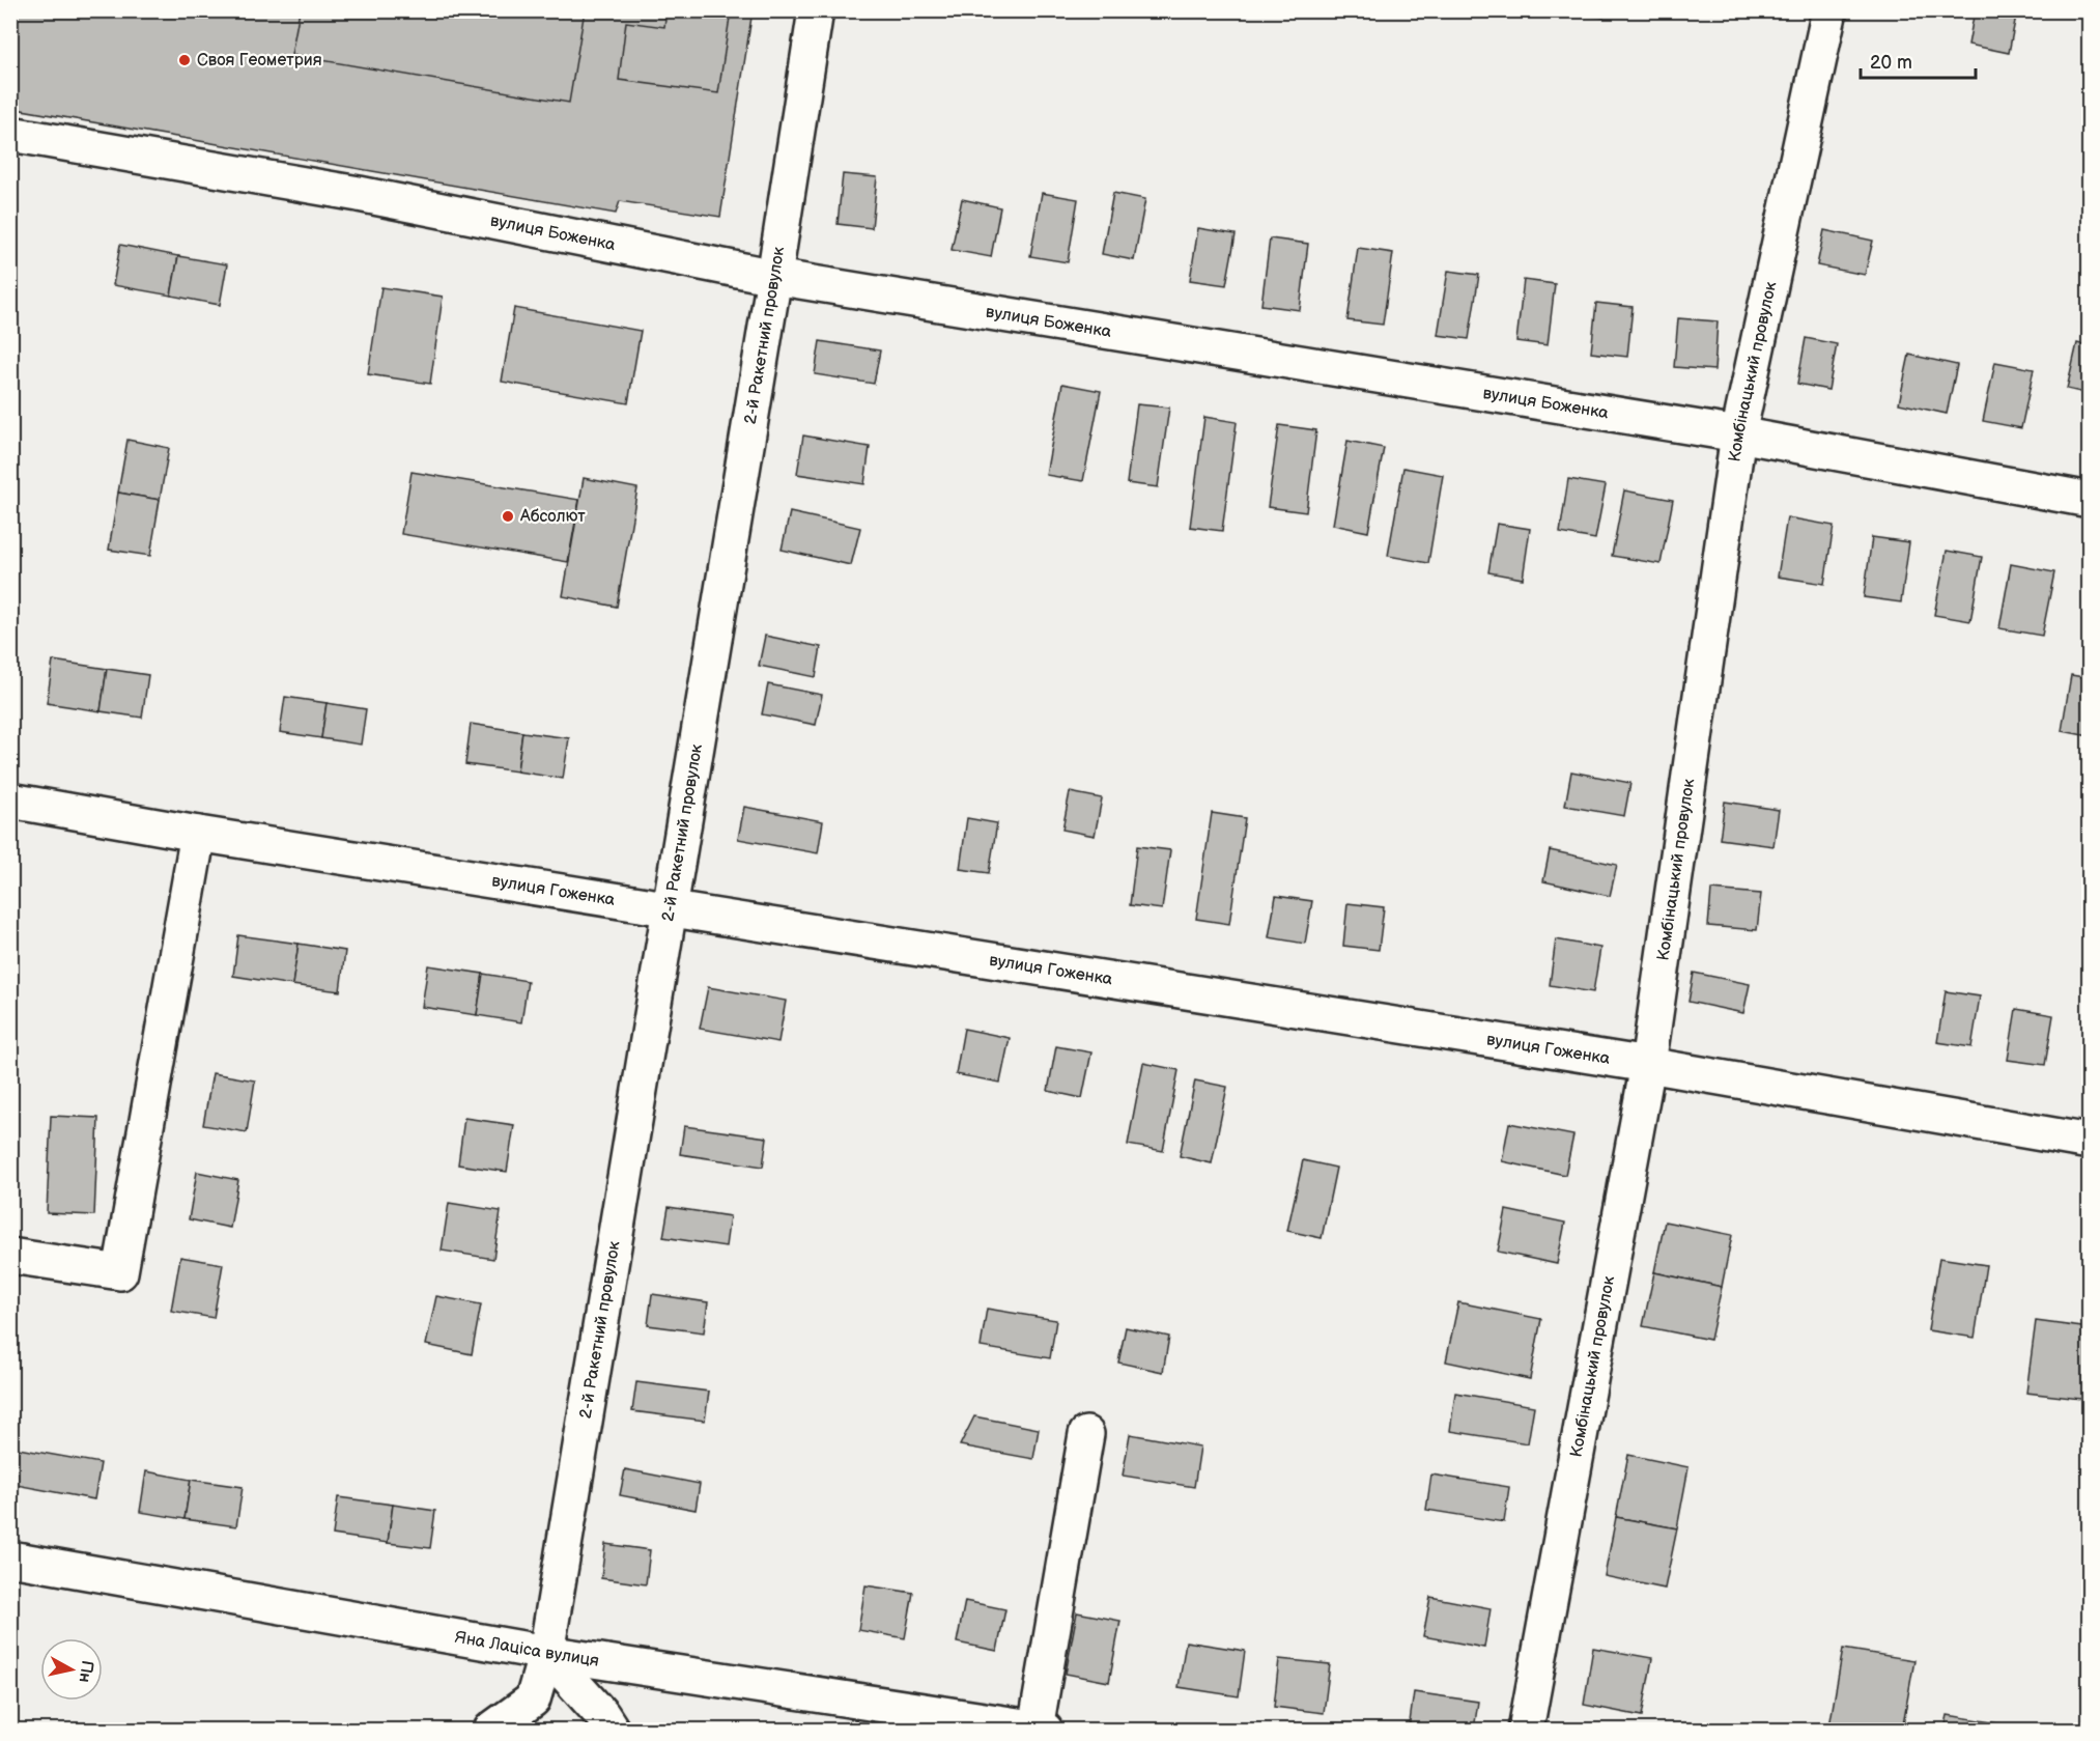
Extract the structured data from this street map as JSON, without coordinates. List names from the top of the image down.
{
  "streets": {
    "street": [
      "вулиця Боженка",
      "2-й Ракетний провулок",
      "Комбінацький провулок",
      "вулиця Гоженка",
      "Яна Лаціса вулиця"
    ]
  },
  "crossings": [
    ["вулиця Боженка", "2-й Ракетний провулок"],
    ["вулиця Боженка", "Комбінацький провулок"],
    ["2-й Ракетний провулок", "вулиця Гоженка"],
    ["2-й Ракетний провулок", "Яна Лаціса вулиця"],
    ["Комбінацький провулок", "вулиця Гоженка"]
  ],
  "places": ["Своя Геометрия", "Абсолют"],
  "scale_bar": "20 m",
  "north": "right"
}
